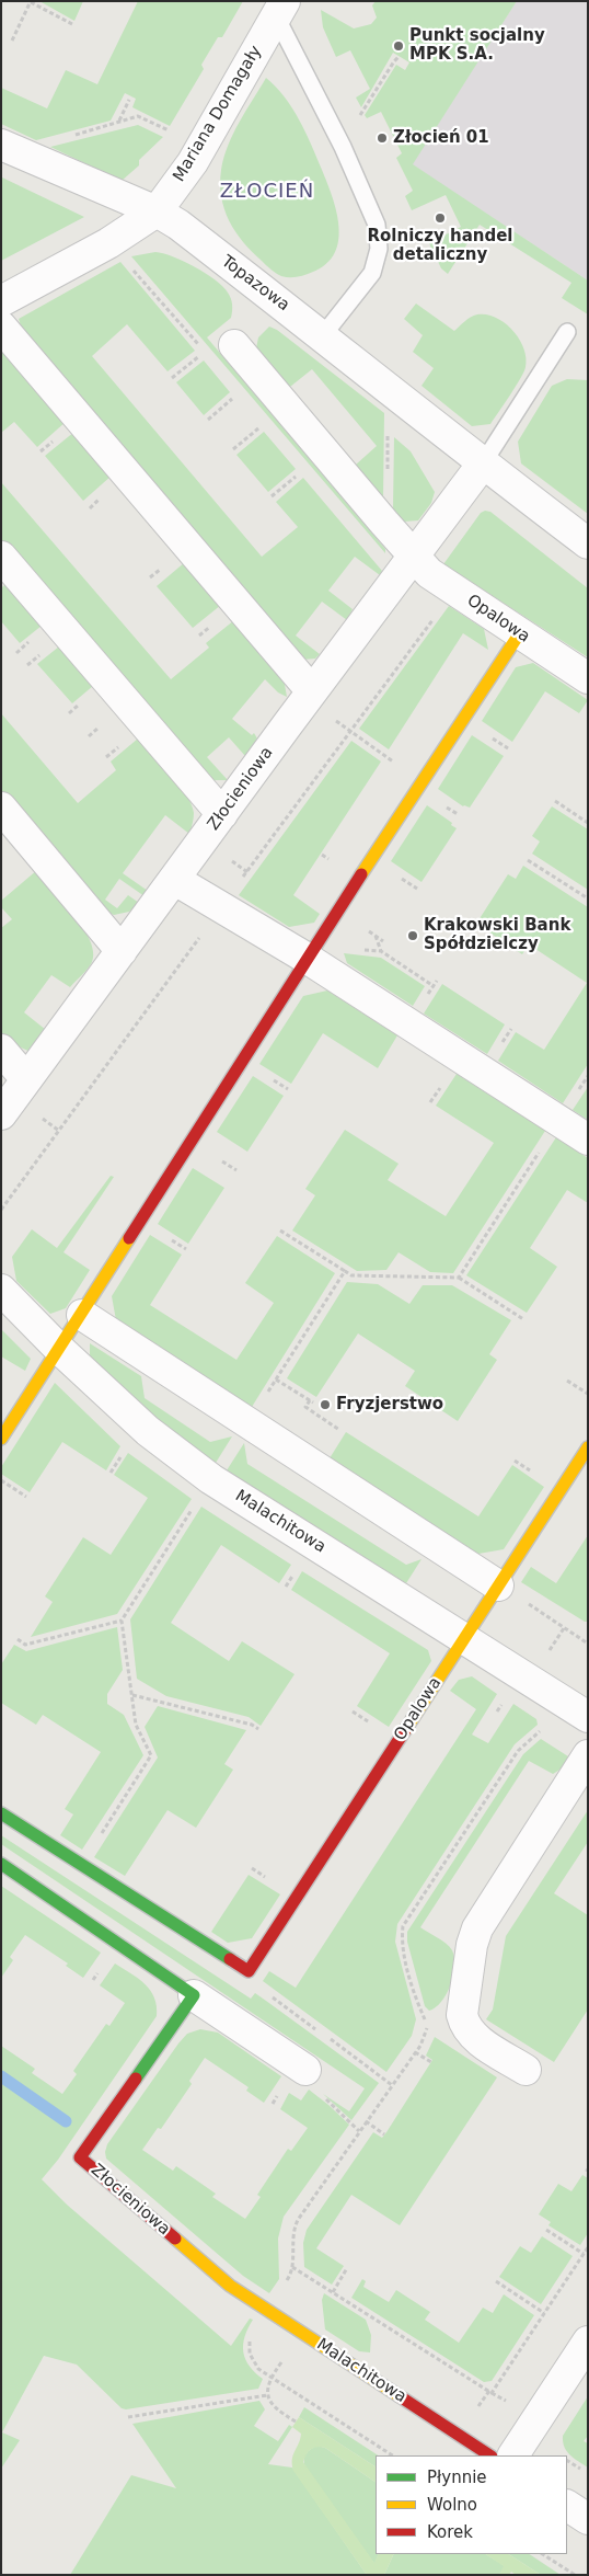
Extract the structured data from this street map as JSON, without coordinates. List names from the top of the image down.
{
  "streets": {
    "street": [
      "Mariana Domagały",
      "Topazowa",
      "Opalowa",
      "Złocieniowa",
      "Malachitowa"
    ]
  },
  "crossings": [
    ["Mariana Domagały", "Topazowa"],
    ["Topazowa", "Złocieniowa"],
    ["Opalowa", "Złocieniowa"],
    ["Opalowa", "Malachitowa"],
    ["Złocieniowa", "Malachitowa"]
  ],
  "districts": ["ZŁOCIEŃ"],
  "places": [
    "Punkt socjalny MPK S.A.",
    "Złocień 01",
    "Rolniczy handel detaliczny",
    "Krakowski Bank Spółdzielczy",
    "Fryzjerstwo"
  ],
  "legend": ["Płynnie", "Wolno", "Korek"]
}
